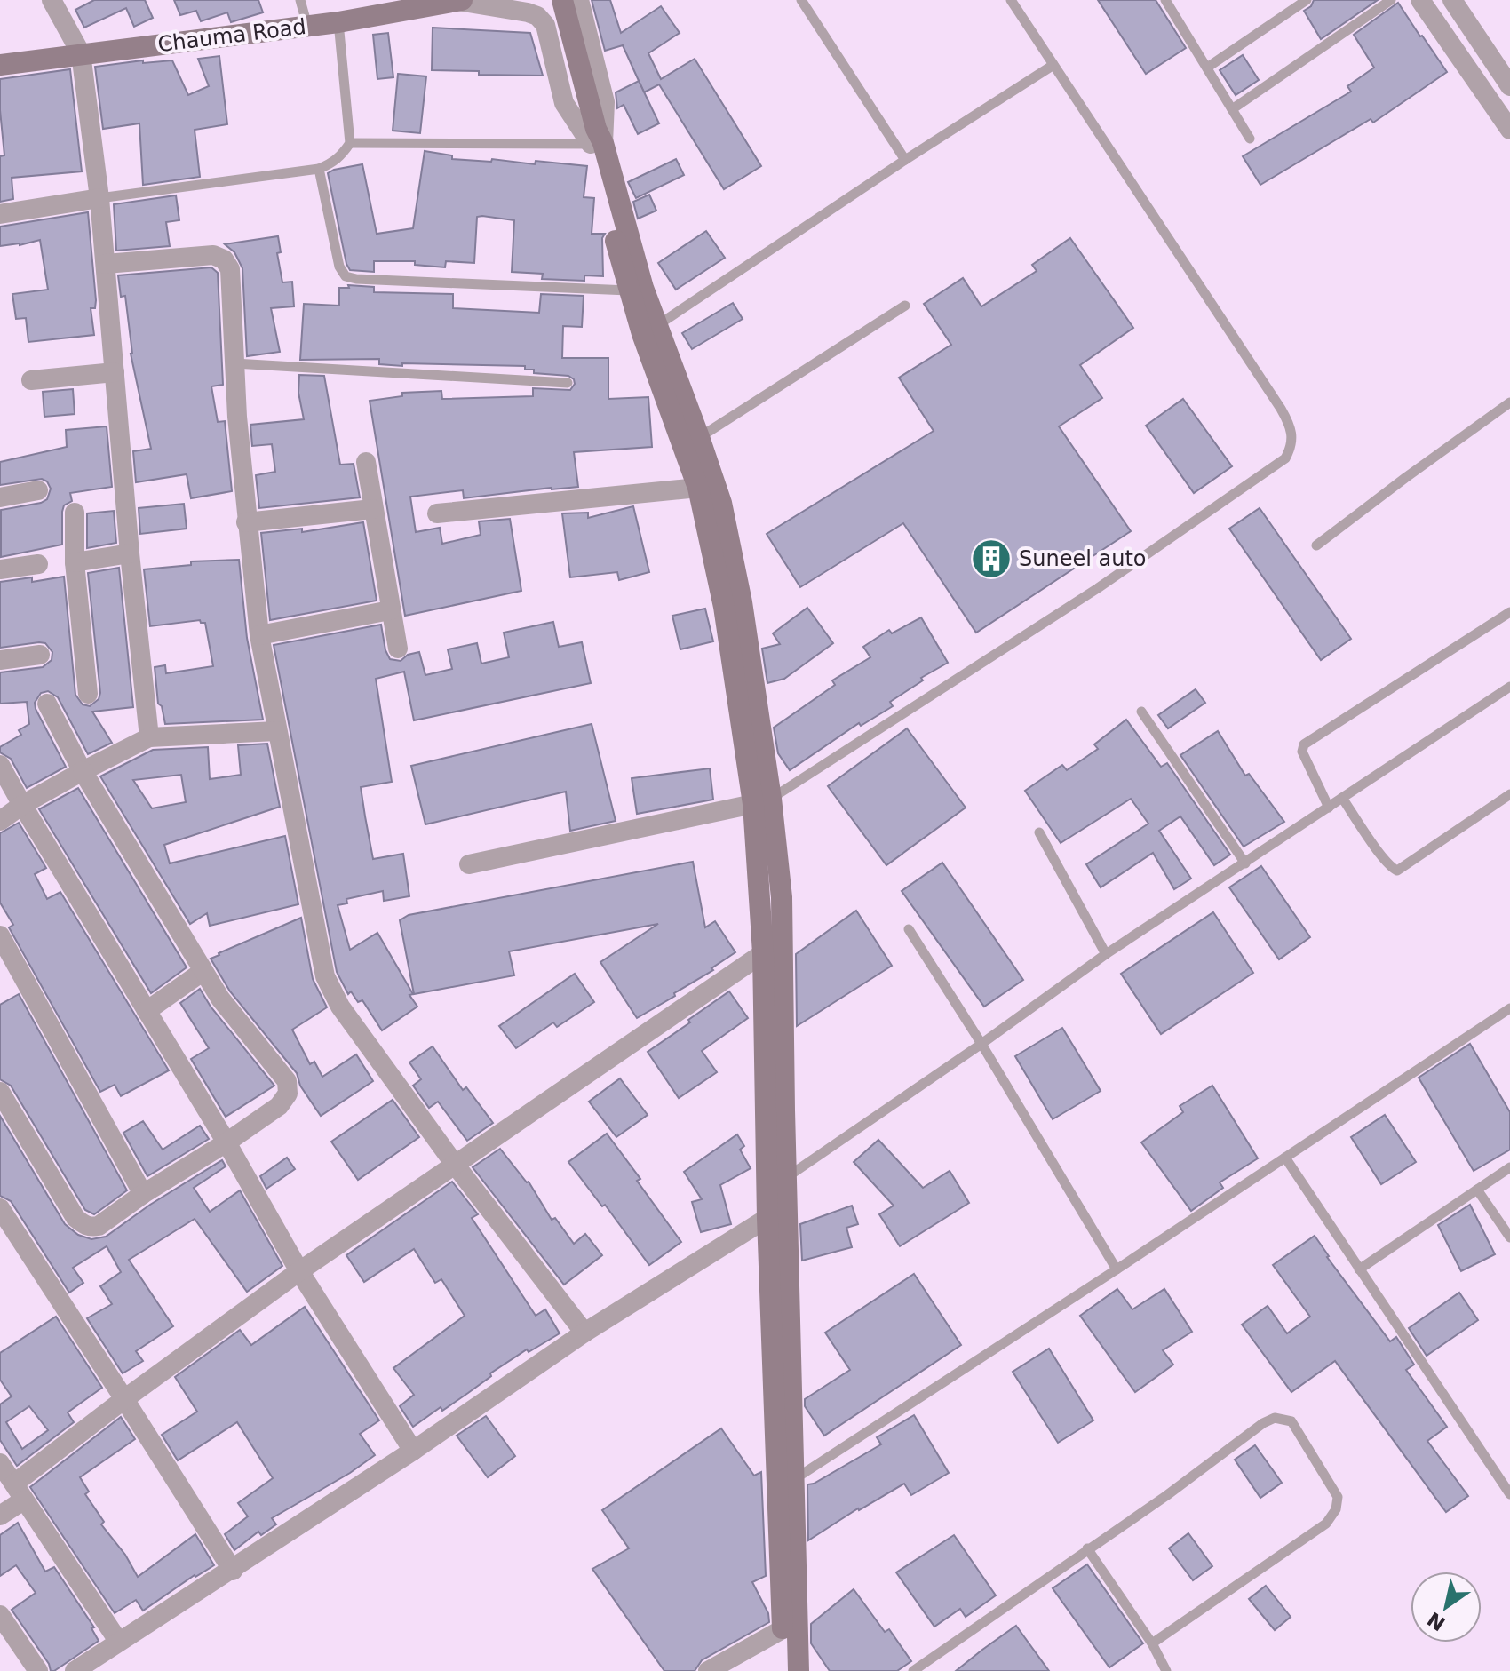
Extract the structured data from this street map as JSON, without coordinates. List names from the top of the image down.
{
  "streets": {
    "street": ["Chauma Road"]
  },
  "places": {
    "building": ["Suneel auto"]
  },
  "north": "bottom left"
}
